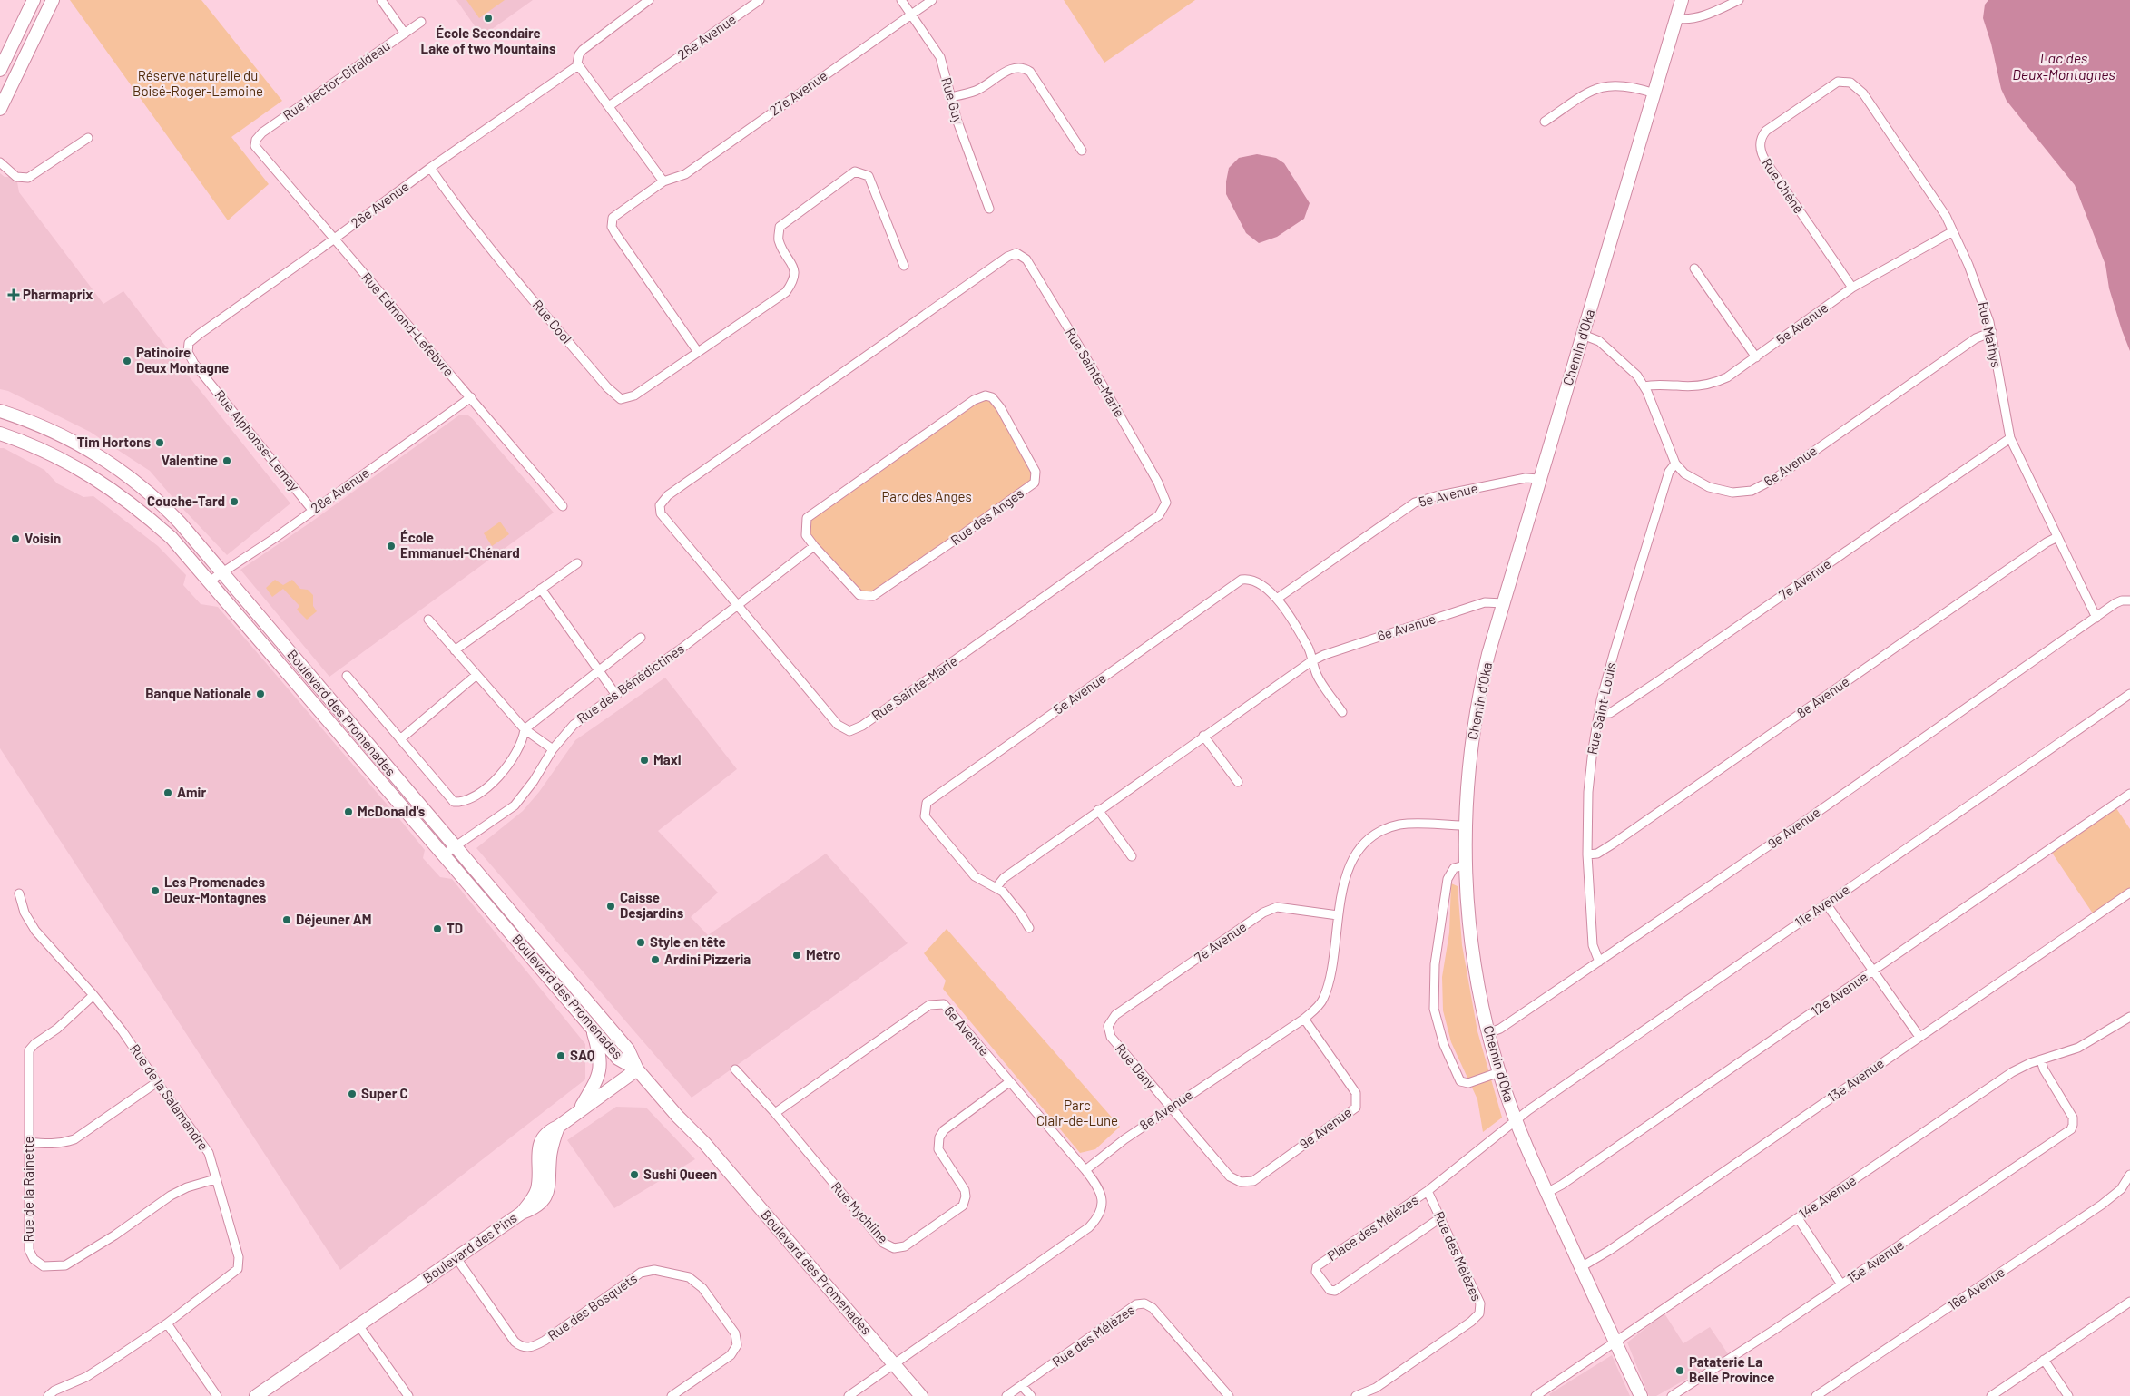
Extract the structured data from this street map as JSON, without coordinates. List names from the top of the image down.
{
  "streets": {
    "street": [
      "26e Avenue",
      "Rue Hector-Giraldeau",
      "27e Avenue",
      "Rue Guy",
      "Rue Chéné",
      "Rue Cool",
      "5e Avenue",
      "Rue Edmond-Lefebvre",
      "Rue Mathys",
      "Chemin d'Oka",
      "Rue Sainte-Marie",
      "Rue Alphonse-Lemay",
      "6e Avenue",
      "28e Avenue",
      "Rue des Anges",
      "7e Avenue",
      "Rue des Bénédictines",
      "8e Avenue",
      "Rue Saint-Louis",
      "Boulevard des Promenades",
      "9e Avenue",
      "11e Avenue",
      "12e Avenue",
      "Rue Dany",
      "13e Avenue",
      "Rue de la Salamandre",
      "Rue de la Rainette",
      "14e Avenue",
      "Rue Mychline",
      "Place des Mélèzes",
      "Boulevard des Pins",
      "Rue des Mélèzes",
      "15e Avenue",
      "16e Avenue",
      "Rue des Bosquets"
    ]
  },
  "crossings": [
    ["26e Avenue", "Rue Cool"],
    ["26e Avenue", "Rue Edmond-Lefebvre"],
    ["26e Avenue", "Rue Alphonse-Lemay"],
    ["Rue Hector-Giraldeau", "Rue Edmond-Lefebvre"],
    ["27e Avenue", "Rue Guy"],
    ["27e Avenue", "Rue Cool"],
    ["Rue Chéné", "5e Avenue"],
    ["Rue Chéné", "Rue Mathys"],
    ["5e Avenue", "Rue Mathys"],
    ["5e Avenue", "Chemin d'Oka"],
    ["5e Avenue", "6e Avenue"],
    ["Rue Edmond-Lefebvre", "28e Avenue"],
    ["Rue Mathys", "6e Avenue"],
    ["Rue Mathys", "7e Avenue"],
    ["Rue Mathys", "8e Avenue"],
    ["Rue Mathys", "9e Avenue"],
    ["Chemin d'Oka", "6e Avenue"],
    ["Chemin d'Oka", "8e Avenue"],
    ["Chemin d'Oka", "9e Avenue"],
    ["Chemin d'Oka", "11e Avenue"],
    ["Chemin d'Oka", "12e Avenue"],
    ["Chemin d'Oka", "13e Avenue"],
    ["Chemin d'Oka", "14e Avenue"],
    ["Rue Sainte-Marie", "Rue des Bénédictines"],
    ["Rue Alphonse-Lemay", "28e Avenue"],
    ["6e Avenue", "8e Avenue"],
    ["6e Avenue", "Rue Saint-Louis"],
    ["6e Avenue", "Rue Mychline"],
    ["28e Avenue", "Boulevard des Promenades"],
    ["Rue des Anges", "Rue des Bénédictines"],
    ["7e Avenue", "8e Avenue"],
    ["7e Avenue", "Rue Saint-Louis"],
    ["7e Avenue", "Rue Dany"],
    ["Rue des Bénédictines", "Boulevard des Promenades"],
    ["8e Avenue", "Rue Saint-Louis"],
    ["8e Avenue", "9e Avenue"],
    ["8e Avenue", "Rue Dany"],
    ["Rue Saint-Louis", "9e Avenue"],
    ["9e Avenue", "Rue Dany"],
    ["Rue de la Salamandre", "Rue de la Rainette"],
    ["14e Avenue", "15e Avenue"],
    ["Place des Mélèzes", "Rue des Mélèzes"],
    ["Boulevard des Pins", "Rue des Bosquets"]
  ],
  "water": ["Lac des Deux-Montagnes"],
  "parks": ["Réserve naturelle du Boisé-Roger-Lemoine", "Parc des Anges", "Parc Clair-de-Lune"],
  "places": {
    "other": [
      "École Secondaire Lake of two Mountains",
      "Patinoire Deux Montagne",
      "Tim Hortons",
      "Valentine",
      "Couche-Tard",
      "Voisin",
      "École Emmanuel-Chénard",
      "Banque Nationale",
      "Maxi",
      "Amir",
      "McDonald's",
      "Les Promenades Deux-Montagnes",
      "Caisse Desjardins",
      "Déjeuner AM",
      "TD",
      "Style en tête",
      "Metro",
      "Ardini Pizzeria",
      "SAQ",
      "Super C",
      "Sushi Queen",
      "Pataterie La Belle Province"
    ],
    "health": ["Pharmaprix"]
  }
}
